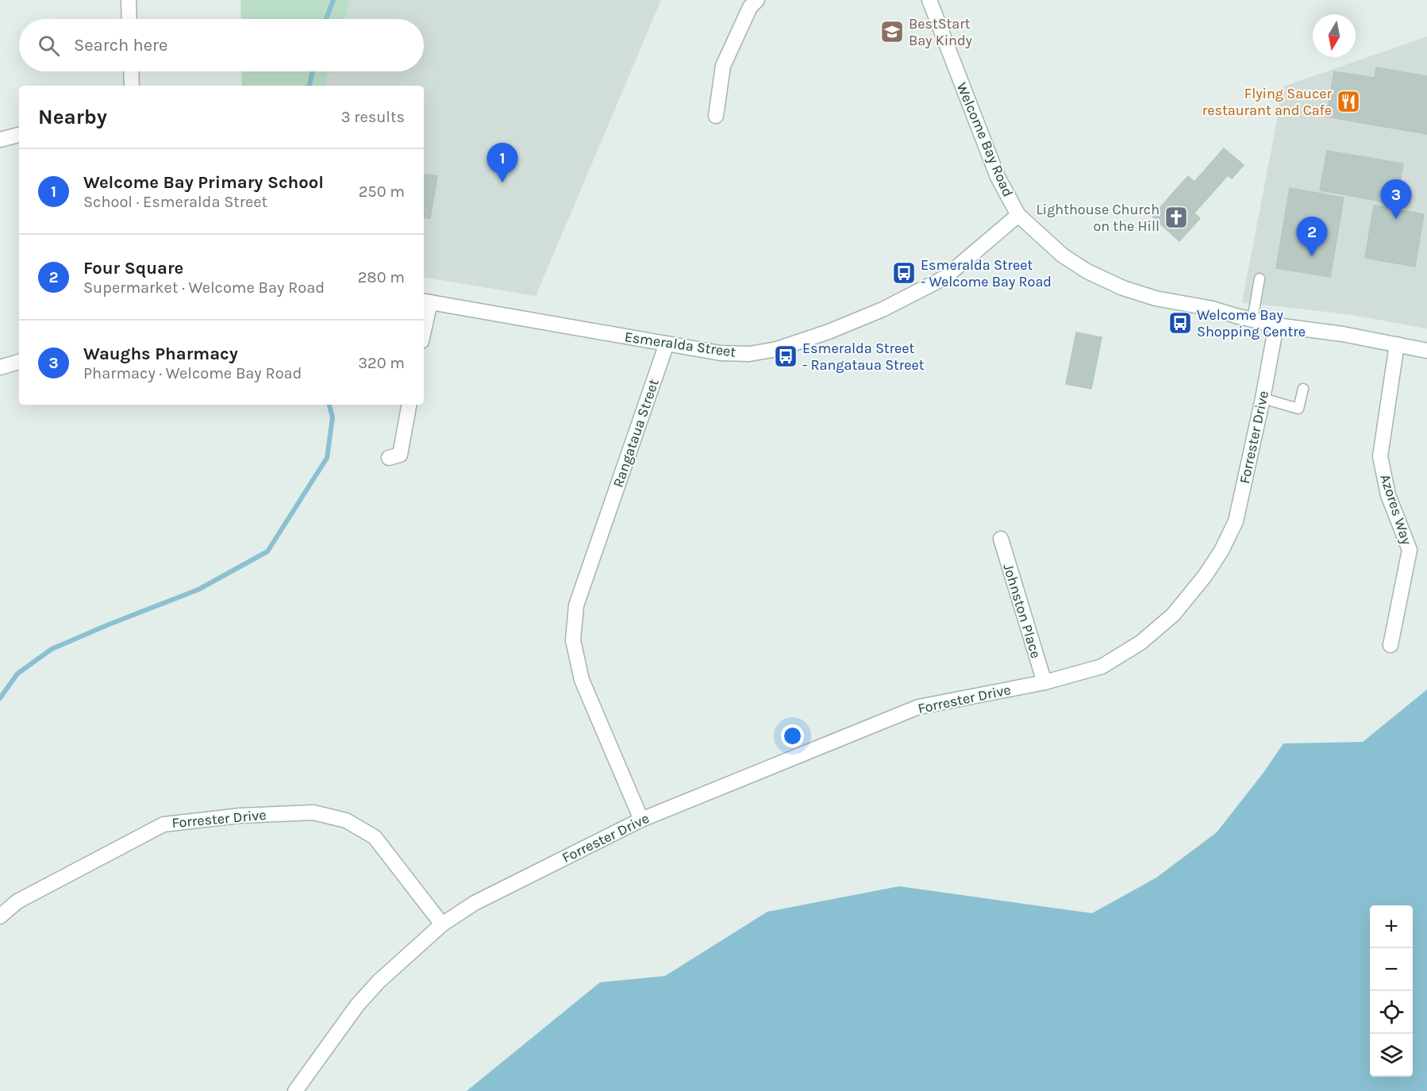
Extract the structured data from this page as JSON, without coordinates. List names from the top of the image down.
{
  "streets": {
    "street": [
      "Welcome Bay Road",
      "Esmeralda Street",
      "Rangataua Street",
      "Forrester Drive",
      "Azores Way",
      "Johnston Place"
    ]
  },
  "crossings": [
    ["Welcome Bay Road", "Esmeralda Street"],
    ["Welcome Bay Road", "Forrester Drive"],
    ["Welcome Bay Road", "Azores Way"],
    ["Esmeralda Street", "Rangataua Street"],
    ["Rangataua Street", "Forrester Drive"],
    ["Forrester Drive", "Johnston Place"]
  ],
  "places": {
    "school or university": ["BestStart Bay Kindy"],
    "restaurant": ["Flying Saucer restaurant and Cafe"],
    "church": ["Lighthouse Church on the Hill"],
    "bus stop": ["Esmeralda Street - Welcome Bay Road", "Welcome Bay Shopping Centre", "Esmeralda Street - Rangataua Street"]
  },
  "north": "bottom",
  "page": {
    "search": "Search here",
    "heading": ["Nearby", "3 results"],
    "pins": ["1", "3", "2"],
    "list": [
      {
        "mark": "1",
        "name": "Welcome Bay Primary School",
        "note": "School · Esmeralda Street",
        "value": "250 m"
      },
      {
        "mark": "2",
        "name": "Four Square",
        "note": "Supermarket · Welcome Bay Road",
        "value": "280 m"
      },
      {
        "mark": "3",
        "name": "Waughs Pharmacy",
        "note": "Pharmacy · Welcome Bay Road",
        "value": "320 m"
      }
    ],
    "map_buttons": ["+", "−"]
  }
}
